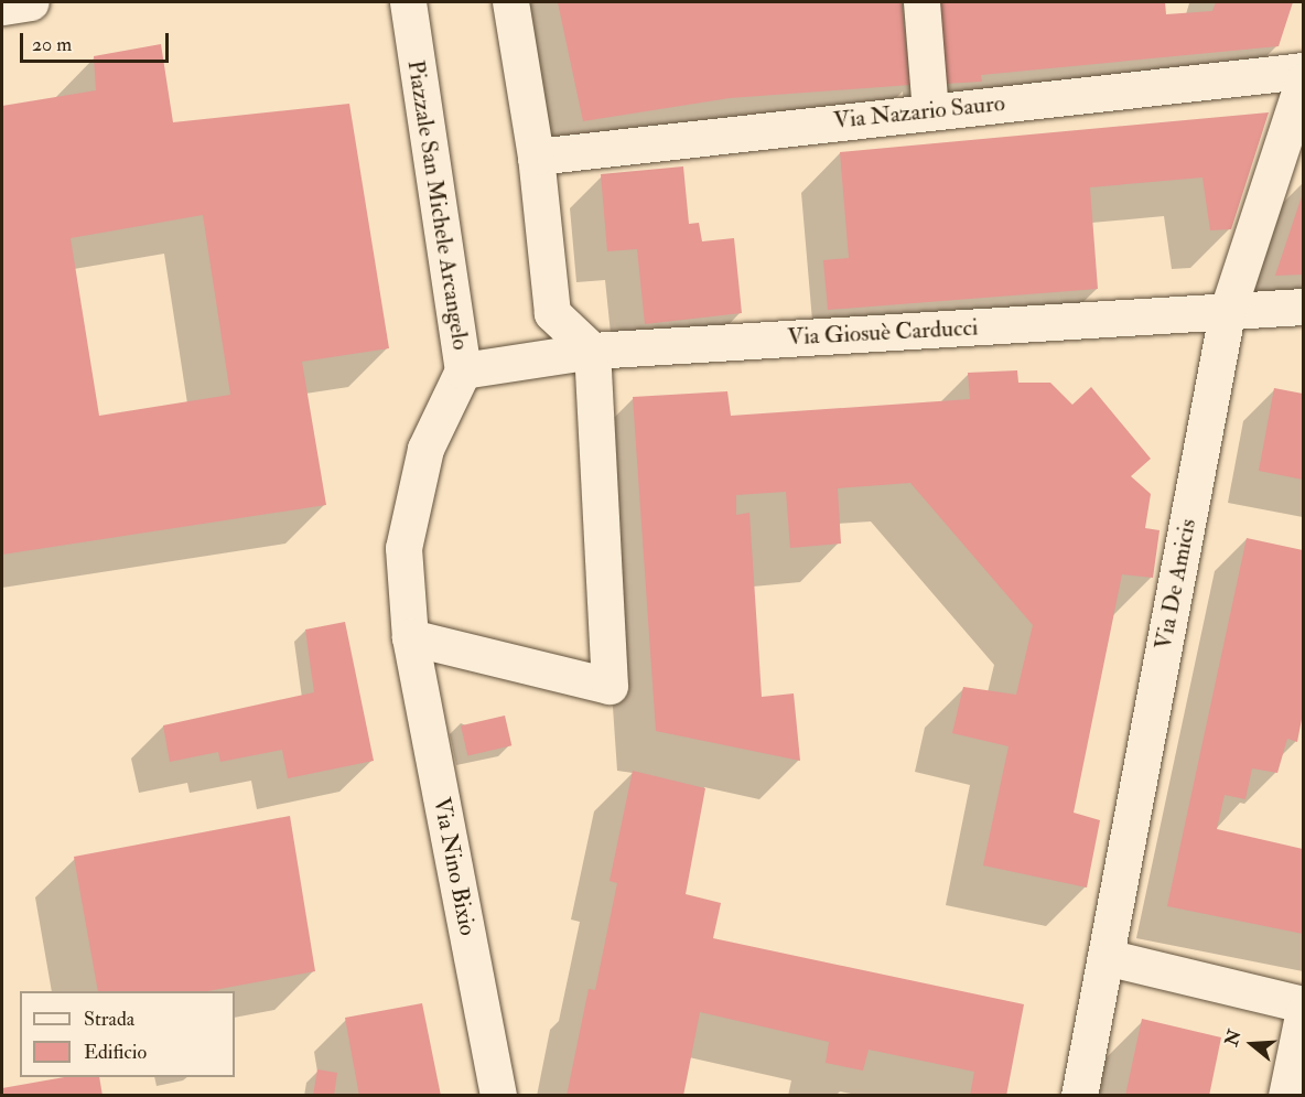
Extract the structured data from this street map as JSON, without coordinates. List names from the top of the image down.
{
  "streets": {
    "street": [
      "Via Nazario Sauro",
      "Piazzale San Michele Arcangelo",
      "Via Giosuè Carducci",
      "Via De Amicis",
      "Via Nino Bixio"
    ]
  },
  "crossings": [
    ["Piazzale San Michele Arcangelo", "Via Giosuè Carducci"],
    ["Piazzale San Michele Arcangelo", "Via Nino Bixio"],
    ["Via Giosuè Carducci", "Via De Amicis"]
  ],
  "legend": ["Strada", "Edificio"],
  "scale_bar": "20 m",
  "north": "left"
}
